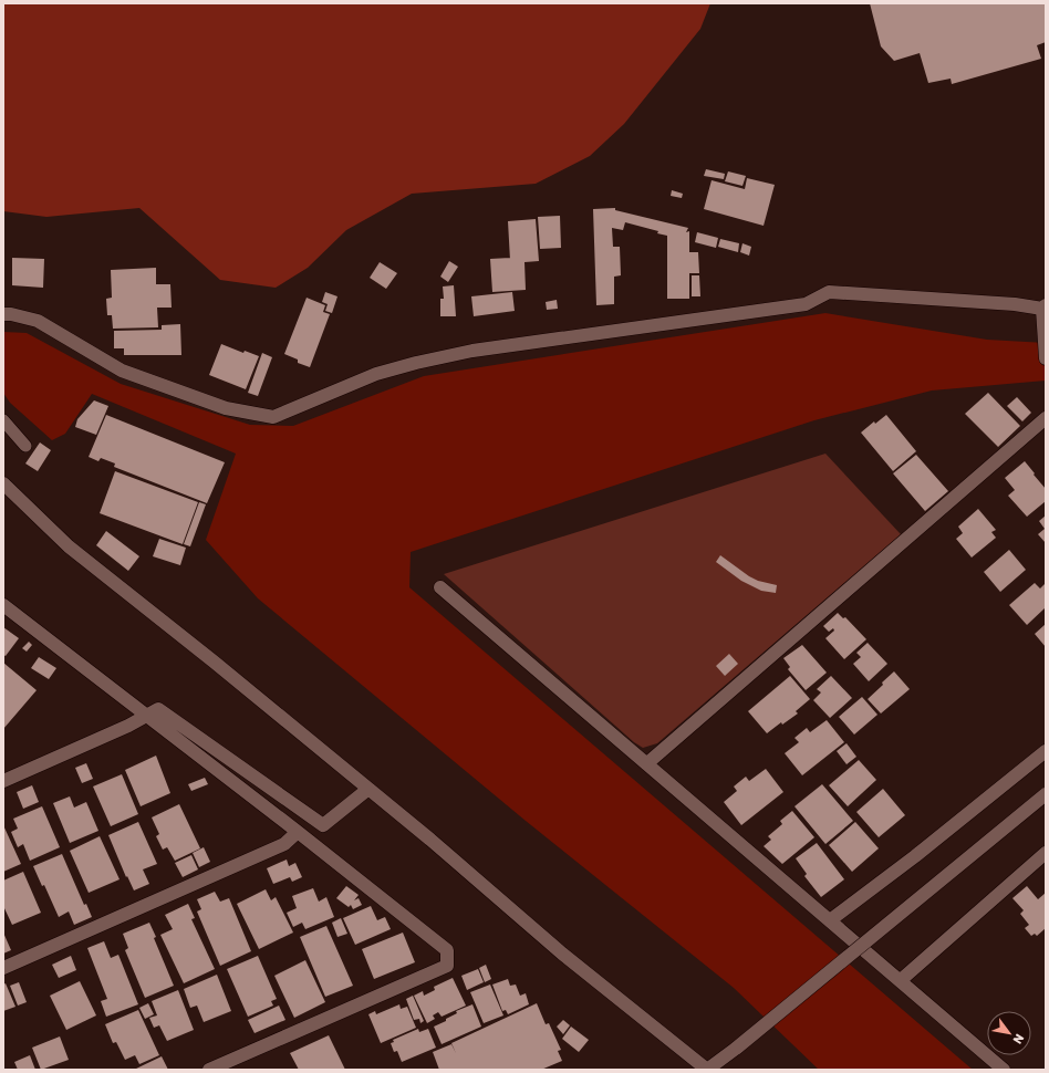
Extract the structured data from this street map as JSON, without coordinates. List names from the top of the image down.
{
  "north": "bottom right"
}
